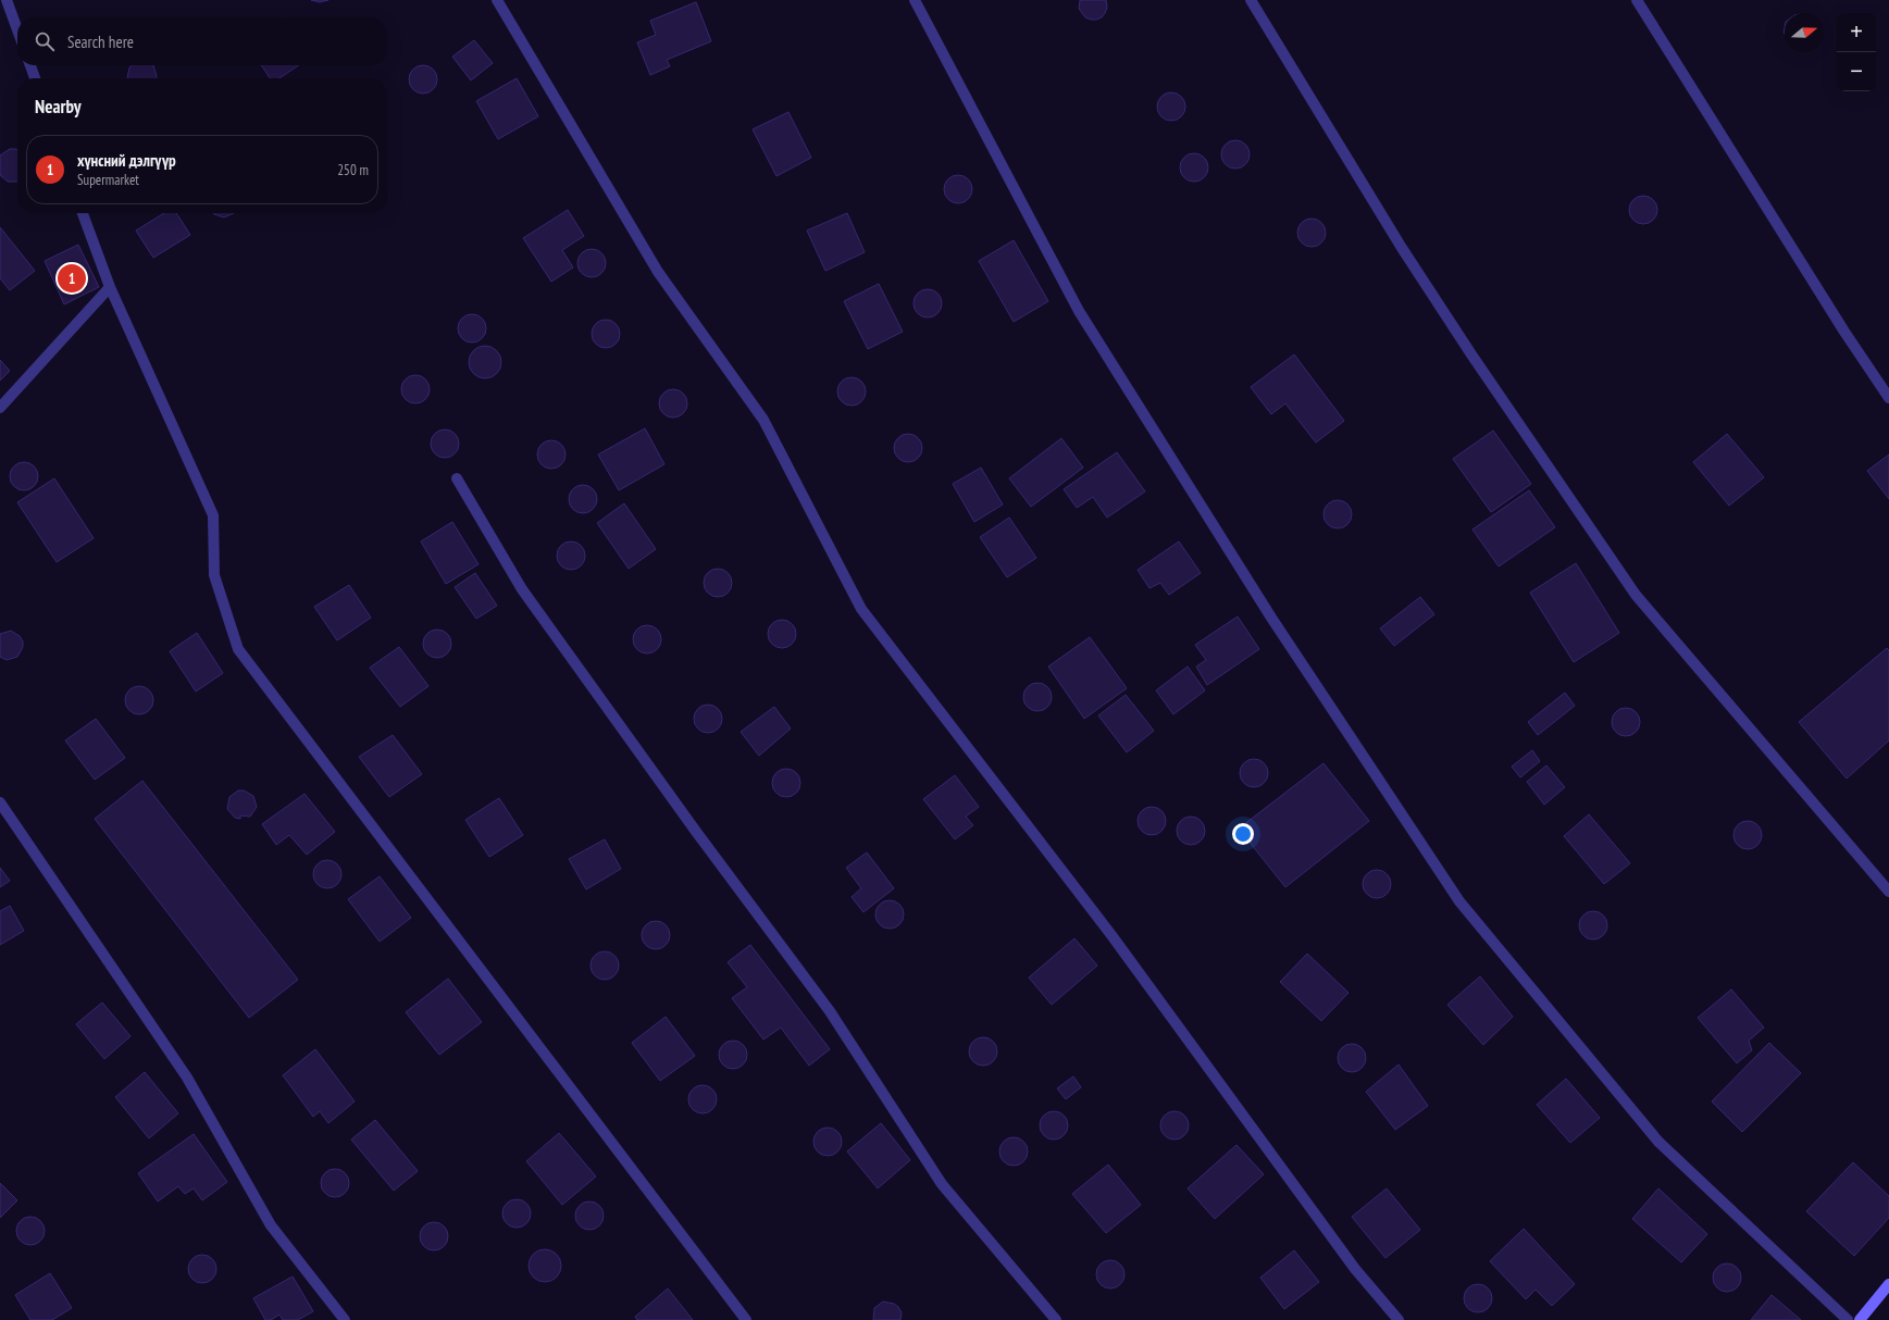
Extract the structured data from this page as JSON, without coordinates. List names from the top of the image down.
{
  "north": "right",
  "page": {
    "map_buttons": ["+", "−"],
    "search": "Search here",
    "heading": "Nearby",
    "list": [
      {
        "mark": "1",
        "name": "хүнсний дэлгүүр",
        "note": "Supermarket",
        "value": "250 m"
      }
    ],
    "pins": "1"
  }
}
